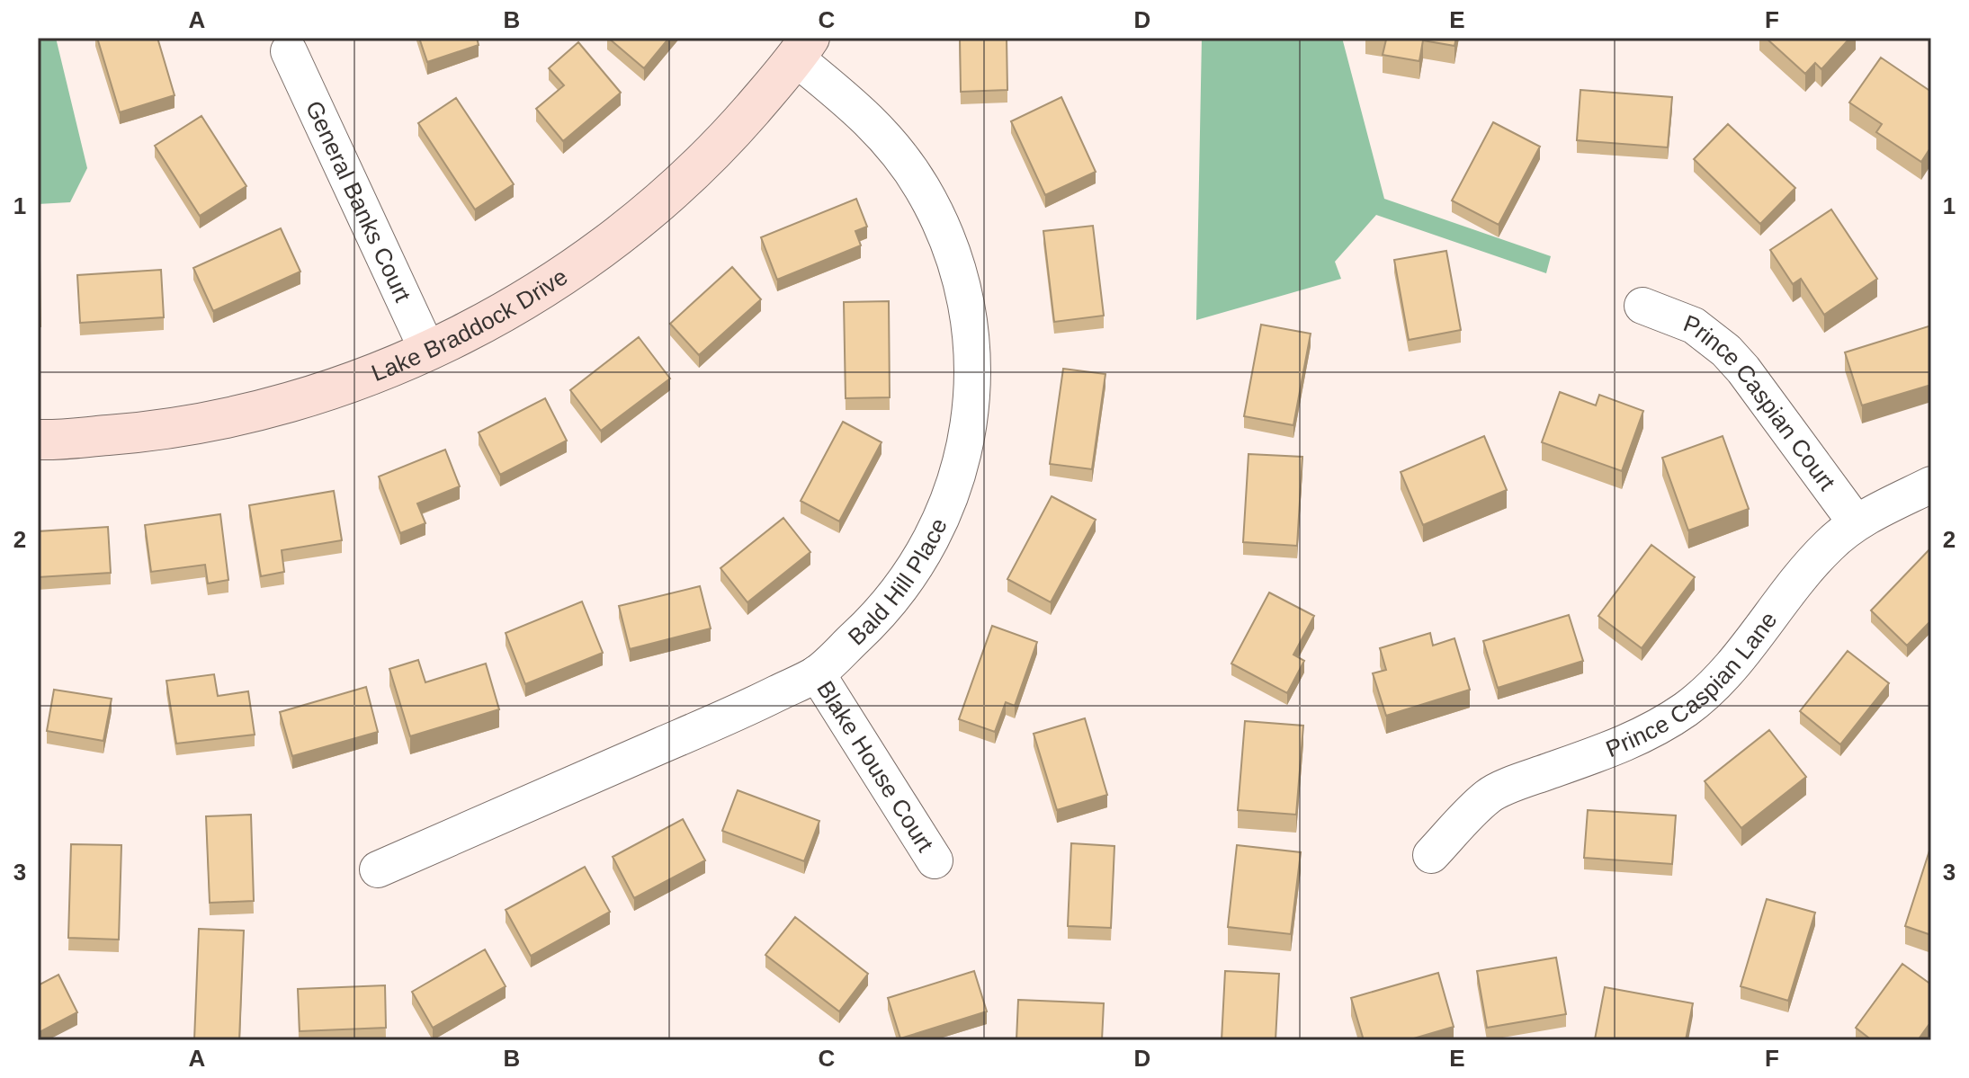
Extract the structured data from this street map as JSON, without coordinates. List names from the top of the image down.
{
  "streets": {
    "street": [
      "General Banks Court",
      "Lake Braddock Drive",
      "Prince Caspian Court",
      "Bald Hill Place",
      "Prince Caspian Lane",
      "Blake House Court"
    ]
  },
  "crossings": [
    ["General Banks Court", "Lake Braddock Drive"],
    ["Lake Braddock Drive", "Bald Hill Place"],
    ["Prince Caspian Court", "Prince Caspian Lane"],
    ["Bald Hill Place", "Blake House Court"]
  ],
  "grid": {
    "columns": [
      "A",
      "B",
      "C",
      "D",
      "E",
      "F"
    ],
    "rows": ["1", "2", "3"]
  }
}
